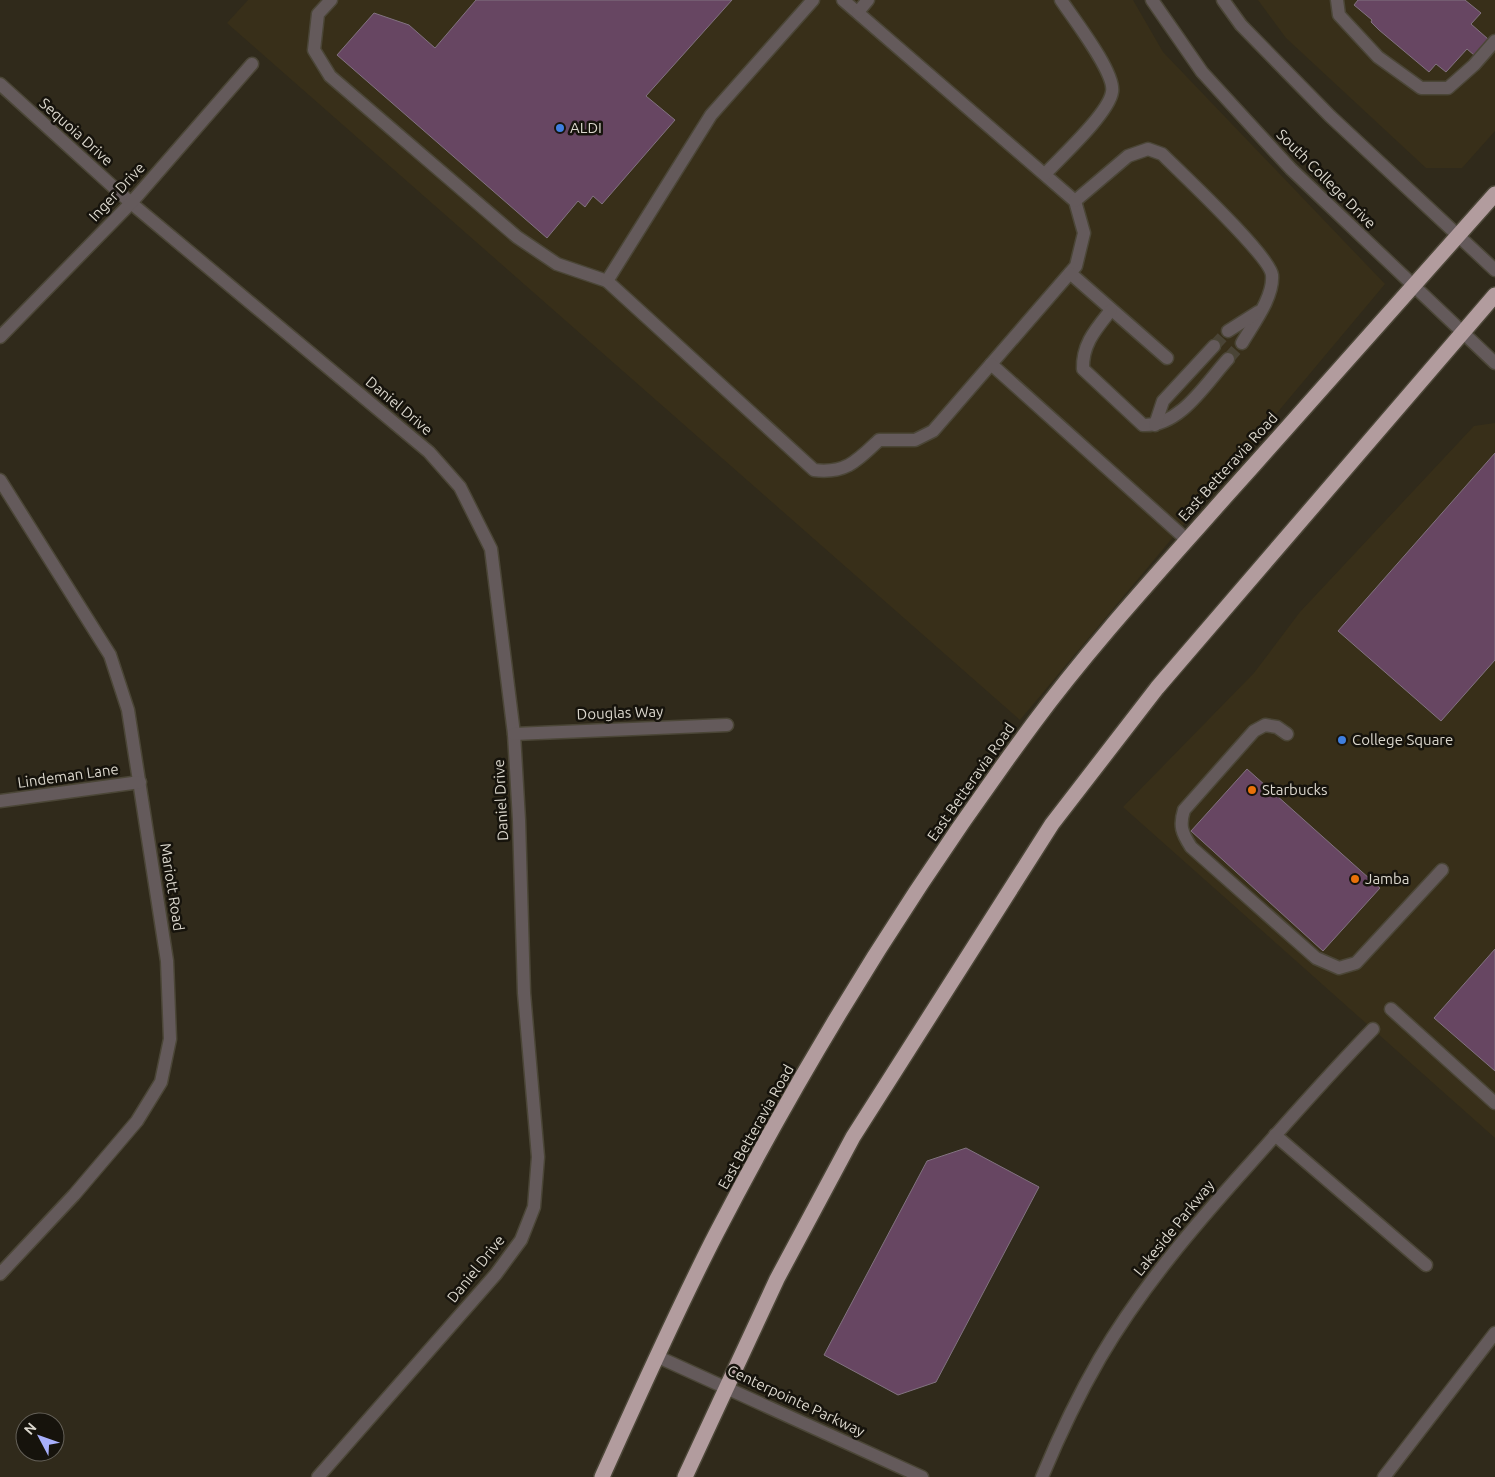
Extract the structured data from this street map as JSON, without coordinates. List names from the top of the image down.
{
  "streets": {
    "highway": ["East Betteravia Road"],
    "street": [
      "Sequoia Drive",
      "South College Drive",
      "Inger Drive",
      "Daniel Drive",
      "Douglas Way",
      "Lindeman Lane",
      "Mariott Road",
      "Lakeside Parkway",
      "Centerpointe Parkway"
    ]
  },
  "crossings": [
    ["Sequoia Drive", "Inger Drive"],
    ["Sequoia Drive", "Daniel Drive"],
    ["South College Drive", "East Betteravia Road"],
    ["Inger Drive", "Daniel Drive"],
    ["Daniel Drive", "Douglas Way"],
    ["East Betteravia Road", "Centerpointe Parkway"],
    ["Lindeman Lane", "Mariott Road"]
  ],
  "places": [
    "ALDI",
    "College Square",
    "Starbucks",
    "Jamba"
  ],
  "north": "top left"
}
